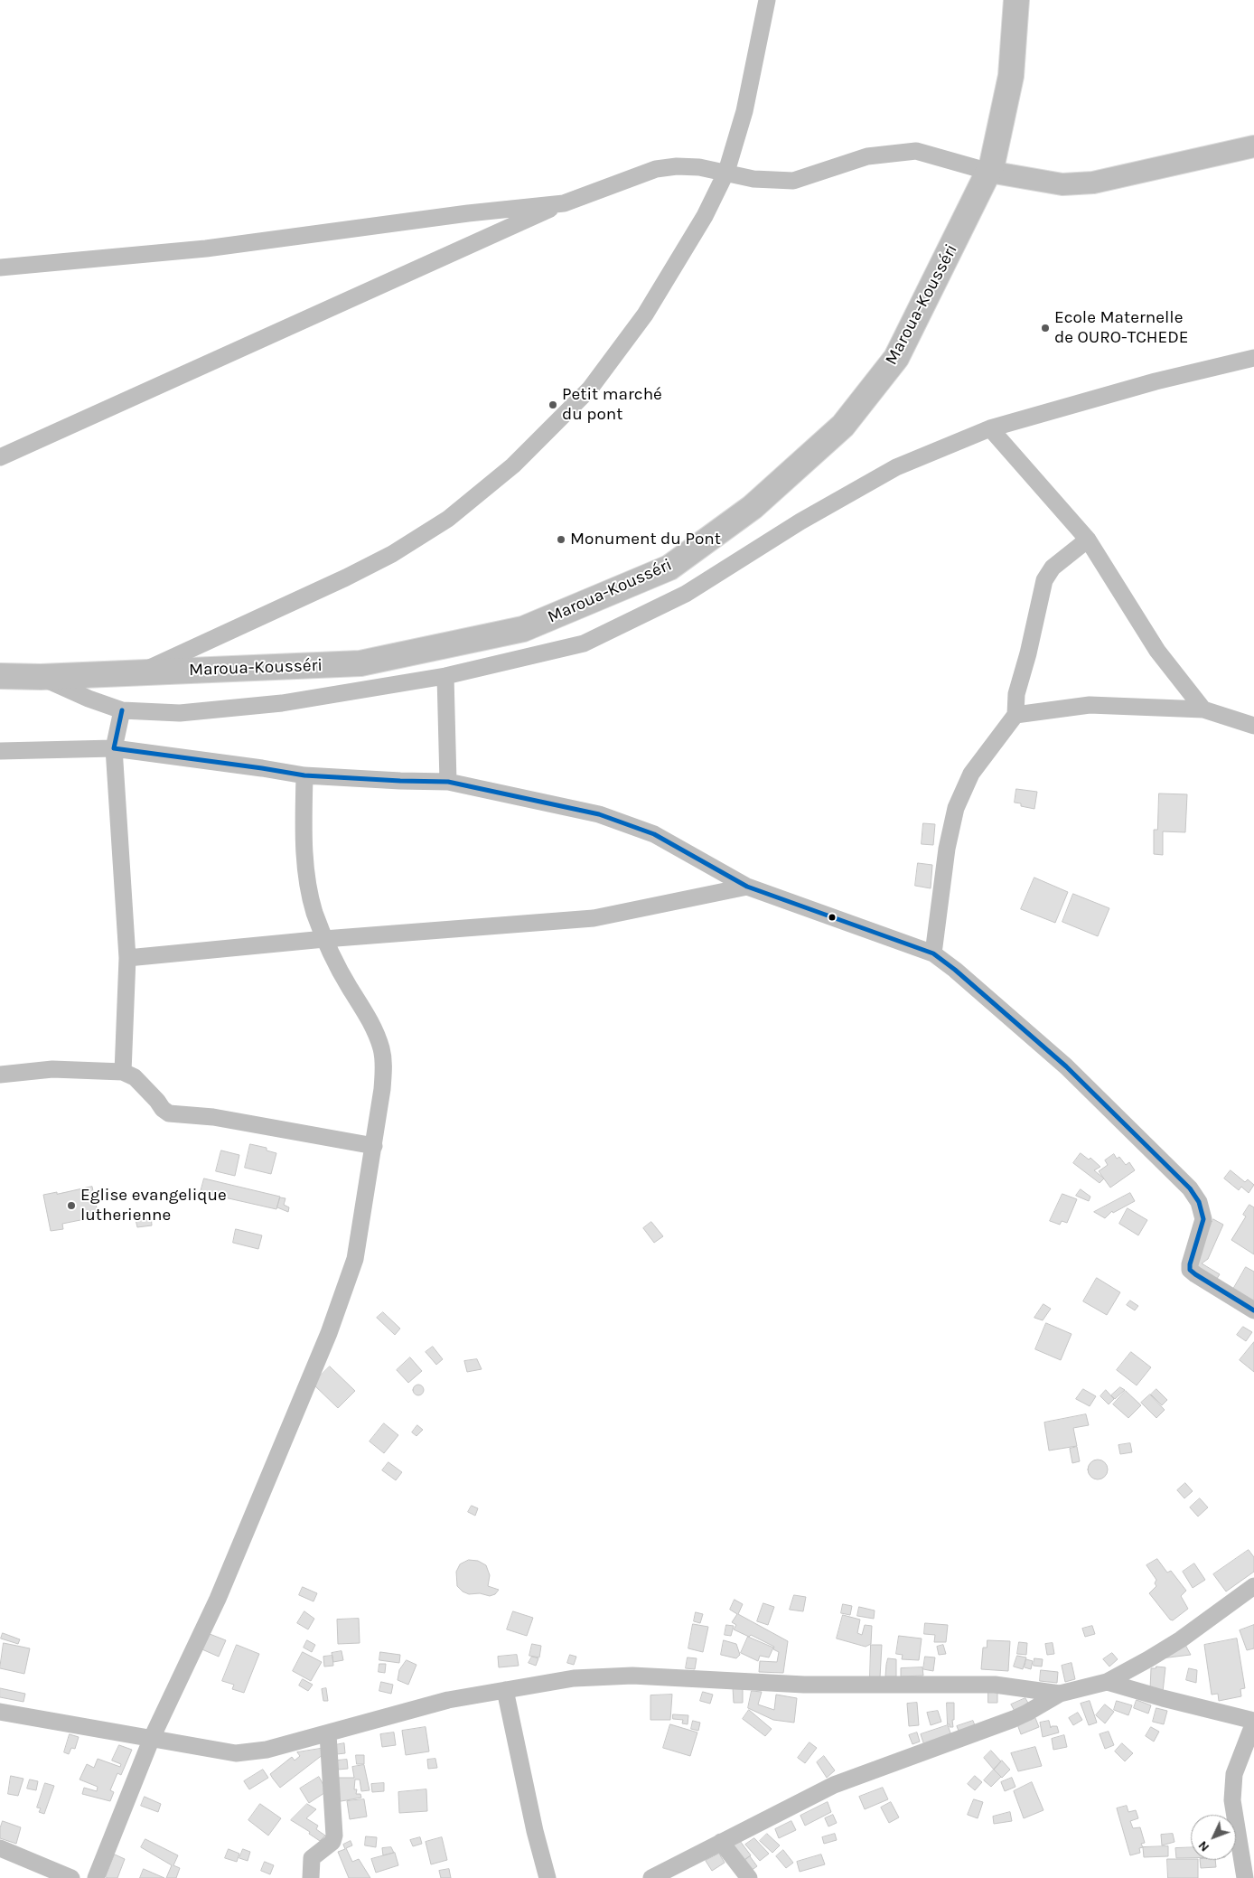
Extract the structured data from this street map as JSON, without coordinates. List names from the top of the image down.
{
  "streets": {
    "highway": ["Maroua-Kousséri"]
  },
  "places": [
    "Ecole Maternelle de OURO-TCHEDE",
    "Petit marché du pont",
    "Monument du Pont",
    "Eglise evangelique lutherienne"
  ],
  "north": "bottom left"
}
